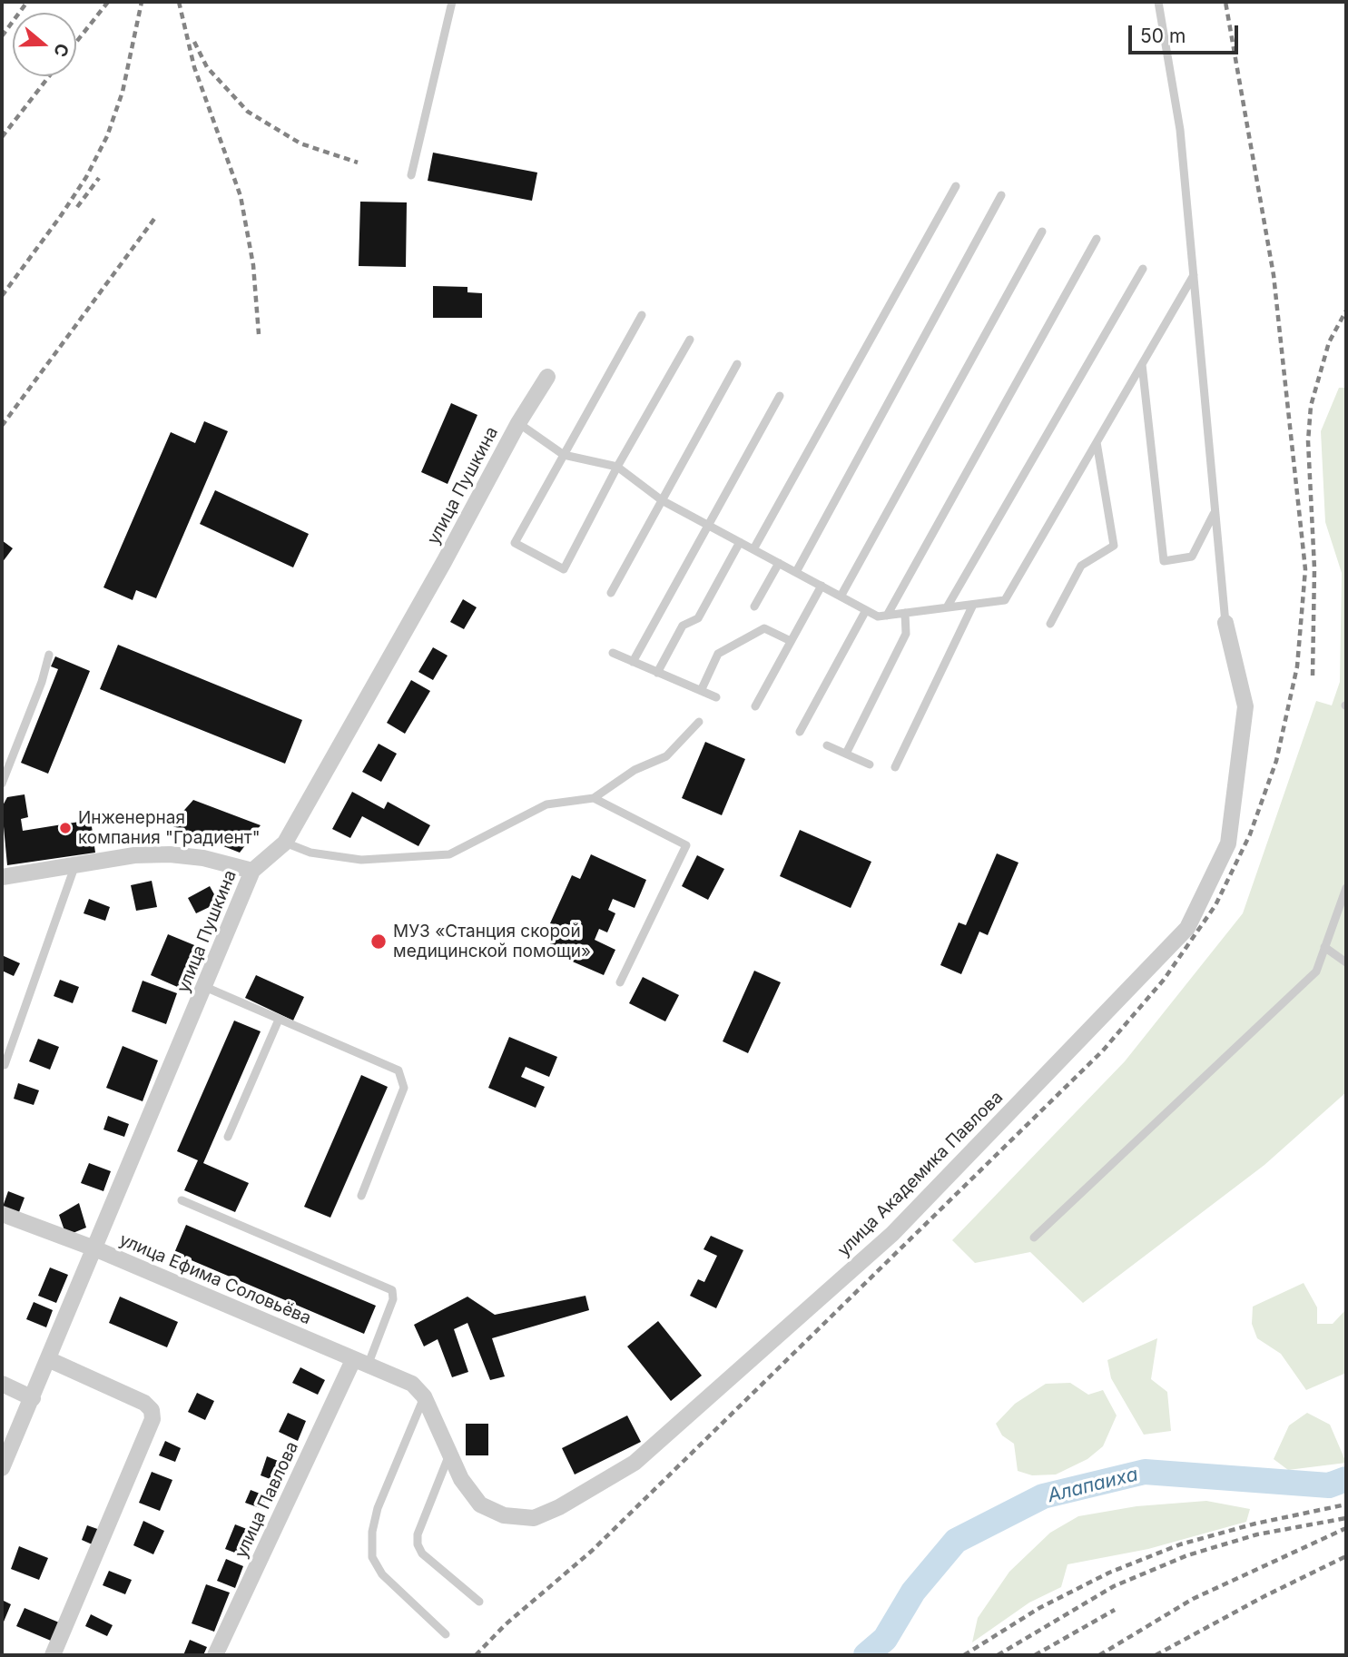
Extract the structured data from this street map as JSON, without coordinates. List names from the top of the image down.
{
  "streets": {
    "street": [
      "улица Пушкина",
      "улица Академика Павлова",
      "улица Ефима Соловьёва",
      "улица Павлова"
    ]
  },
  "crossings": [
    ["улица Пушкина", "улица Ефима Соловьёва"],
    ["улица Академика Павлова", "улица Ефима Соловьёва"],
    ["улица Ефима Соловьёва", "улица Павлова"]
  ],
  "water": ["Алапаиха"],
  "places": ["Инженерная компания \"Градиент\"", "МУЗ «Станция скорой медицинской помощи»"],
  "scale_bar": "50 m",
  "north": "right"
}
